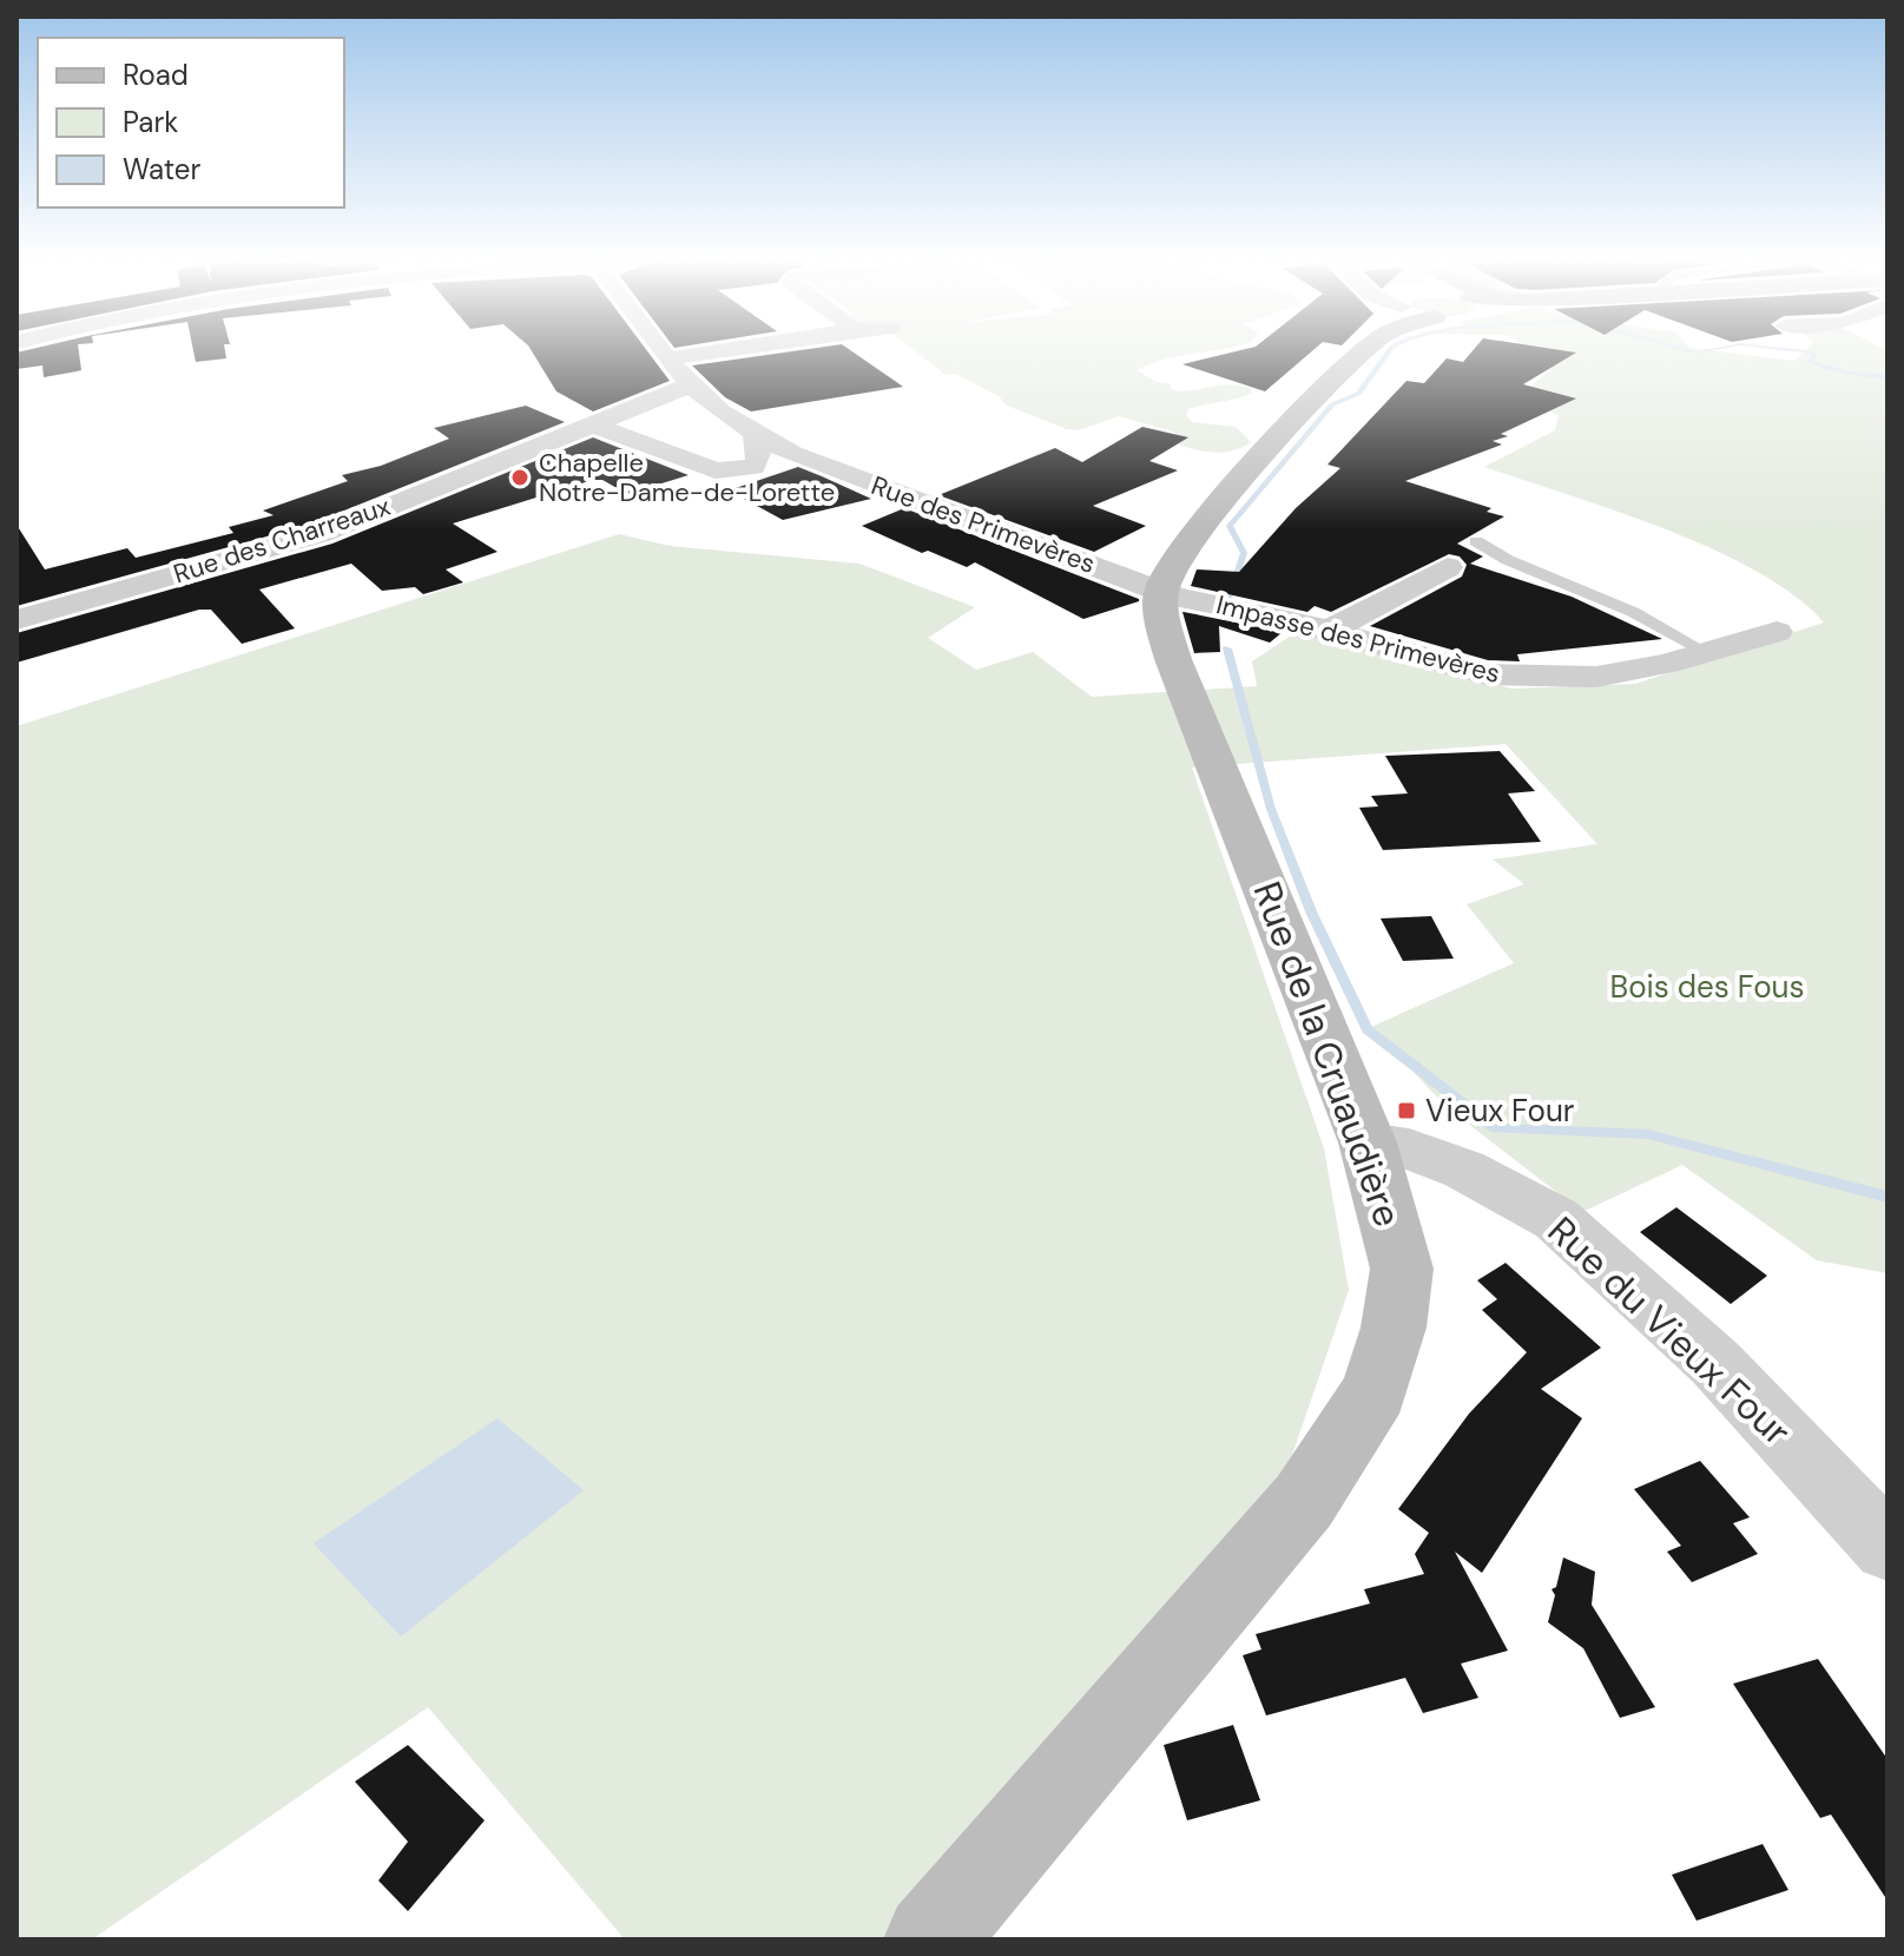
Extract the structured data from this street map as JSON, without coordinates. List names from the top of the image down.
{
  "streets": {
    "main road": ["Rue de la Cruaudière"],
    "street": [
      "Rue des Primevères",
      "Rue des Charreaux",
      "Impasse des Primevères",
      "Rue du Vieux Four"
    ]
  },
  "crossings": [
    ["Rue des Primevères", "Rue des Charreaux"],
    ["Rue des Primevères", "Impasse des Primevères"],
    ["Rue des Primevères", "Rue de la Cruaudière"],
    ["Impasse des Primevères", "Rue de la Cruaudière"],
    ["Rue de la Cruaudière", "Rue du Vieux Four"]
  ],
  "parks": ["Bois des Fous"],
  "places": {
    "other": ["Chapelle Notre-Dame-de-Lorette"],
    "transit": ["Vieux Four"]
  },
  "legend": ["Road", "Park", "Water"]
}
